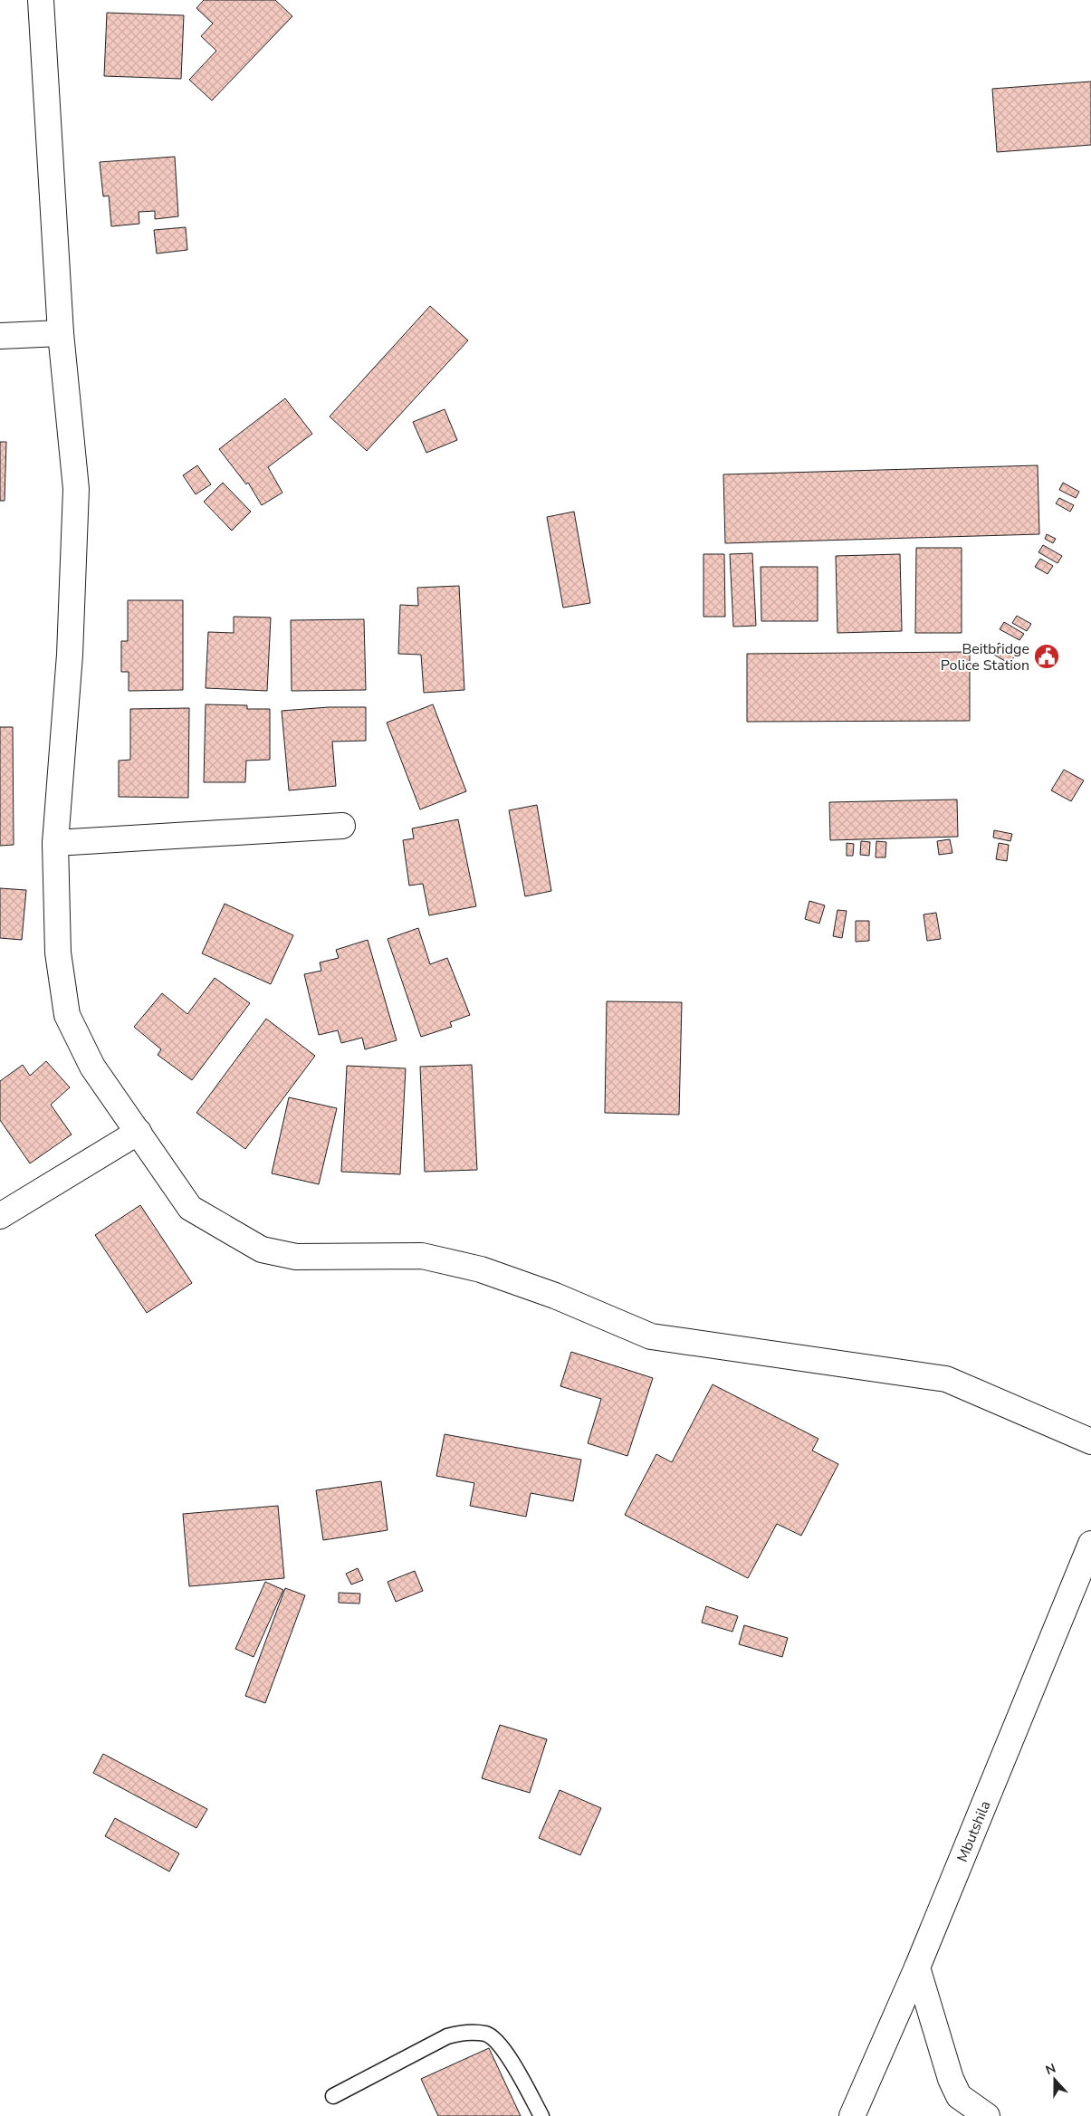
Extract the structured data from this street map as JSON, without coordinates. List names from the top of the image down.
{
  "streets": {
    "street": ["Mbutshila"]
  },
  "places": {
    "public building": ["Beitbridge Police Station"]
  },
  "north": "top"
}
